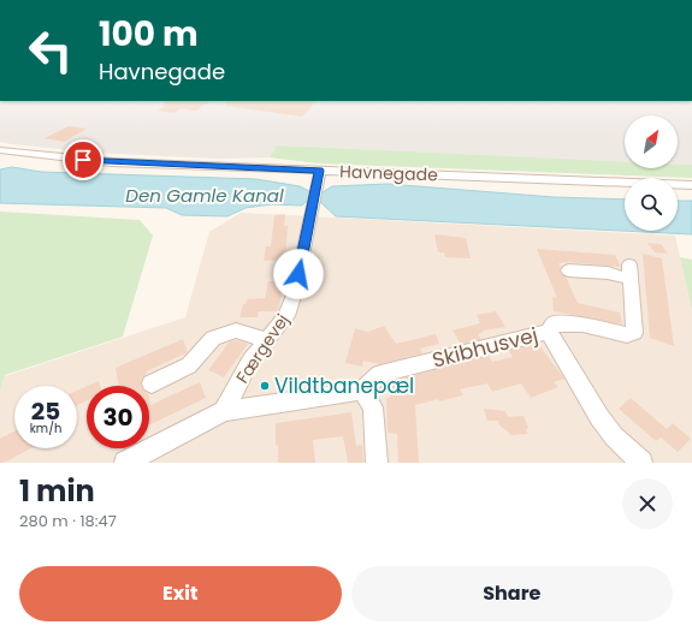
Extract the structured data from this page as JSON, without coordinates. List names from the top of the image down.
{
  "streets": {
    "street": ["Havnegade", "Skibhusvej", "Færgevej"]
  },
  "crossings": [
    ["Havnegade", "Færgevej"]
  ],
  "water": ["Den Gamle Kanal"],
  "places": ["Vildtbanepæl"],
  "north": "top right",
  "page": {
    "turn": ["100 m", "Havnegade"],
    "speed": "25 km/h",
    "limit": "30",
    "heading": ["1 min", "280 m · 18:47"],
    "buttons": ["Exit", "Share"]
  }
}
